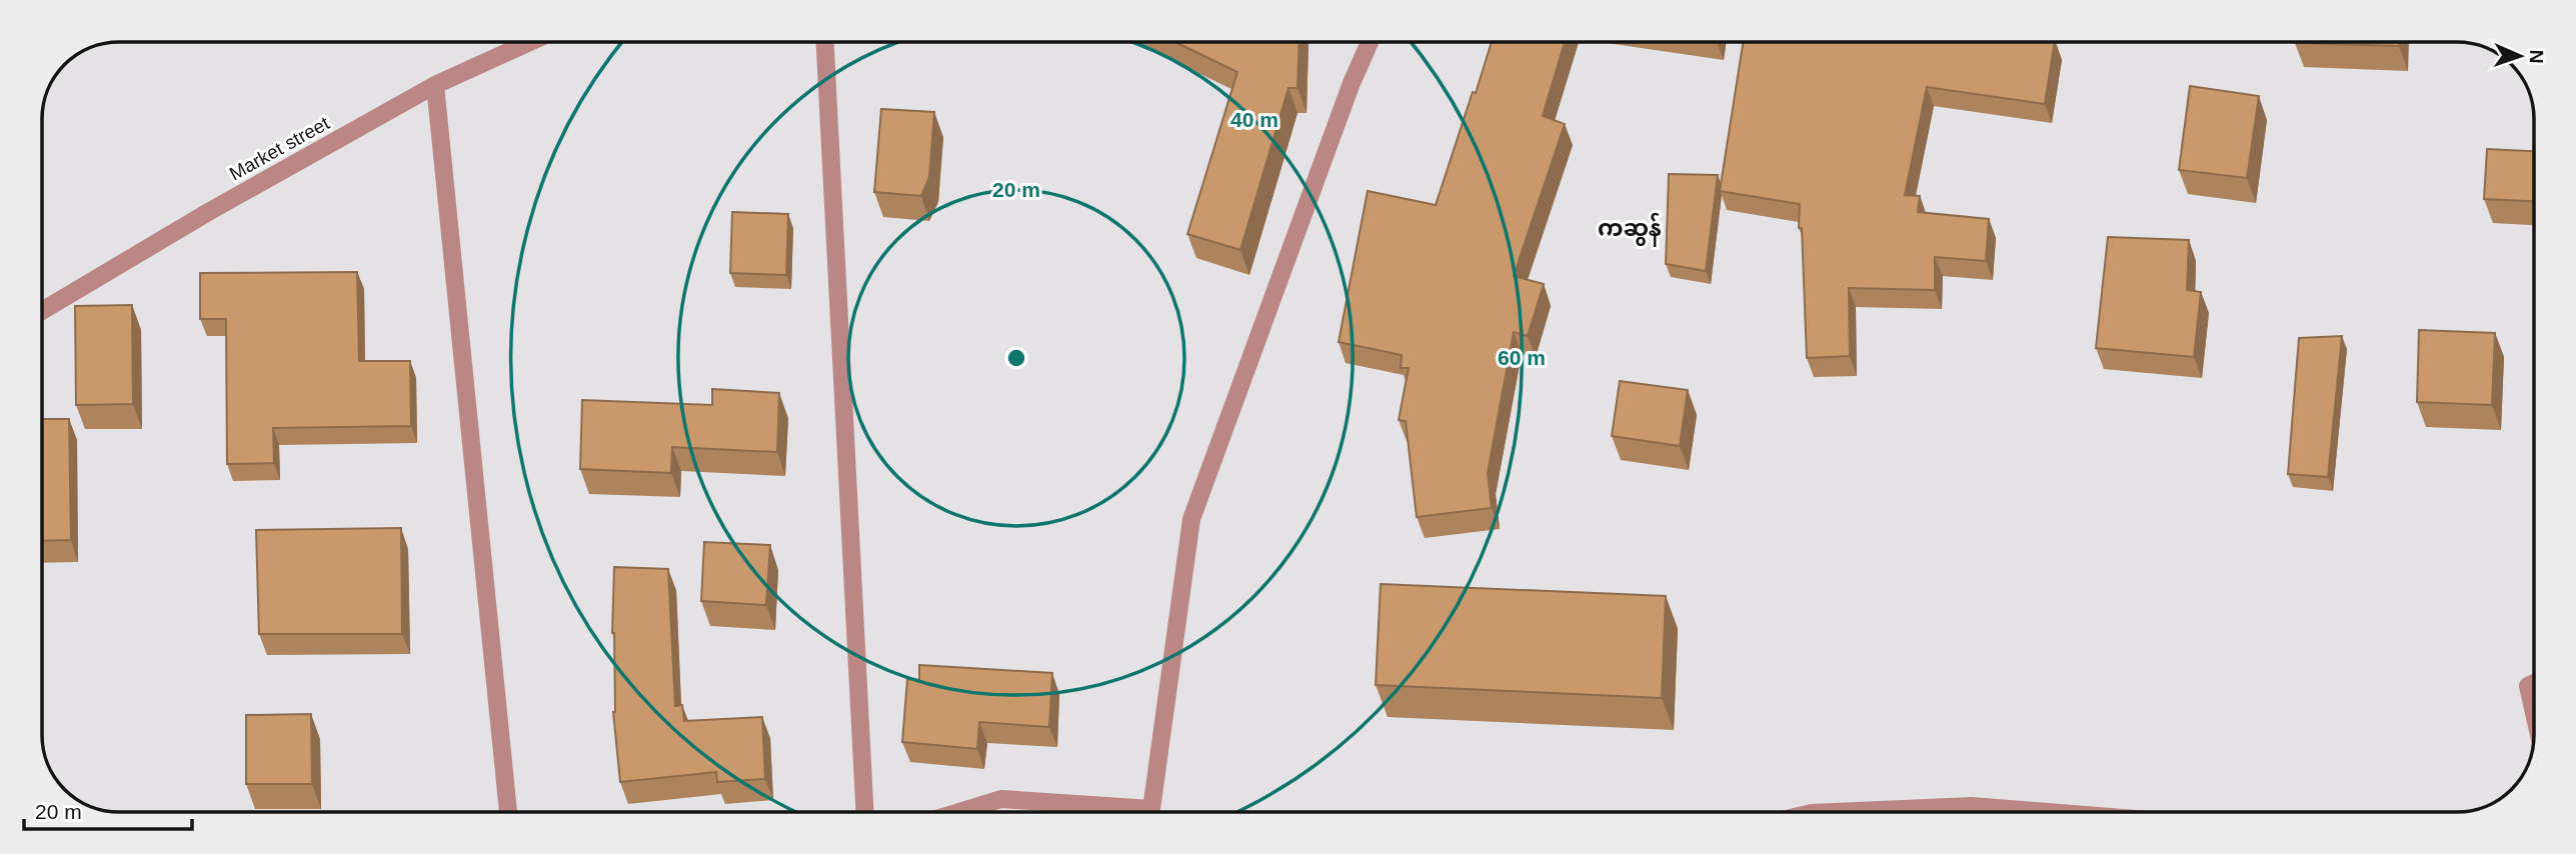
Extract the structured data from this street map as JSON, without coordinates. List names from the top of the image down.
{
  "streets": {
    "street": ["Market street"]
  },
  "districts": ["ကဆွန်"],
  "scale_bar": "20 m",
  "north": "right",
  "rings": ["40 m", "20 m", "60 m"]
}
